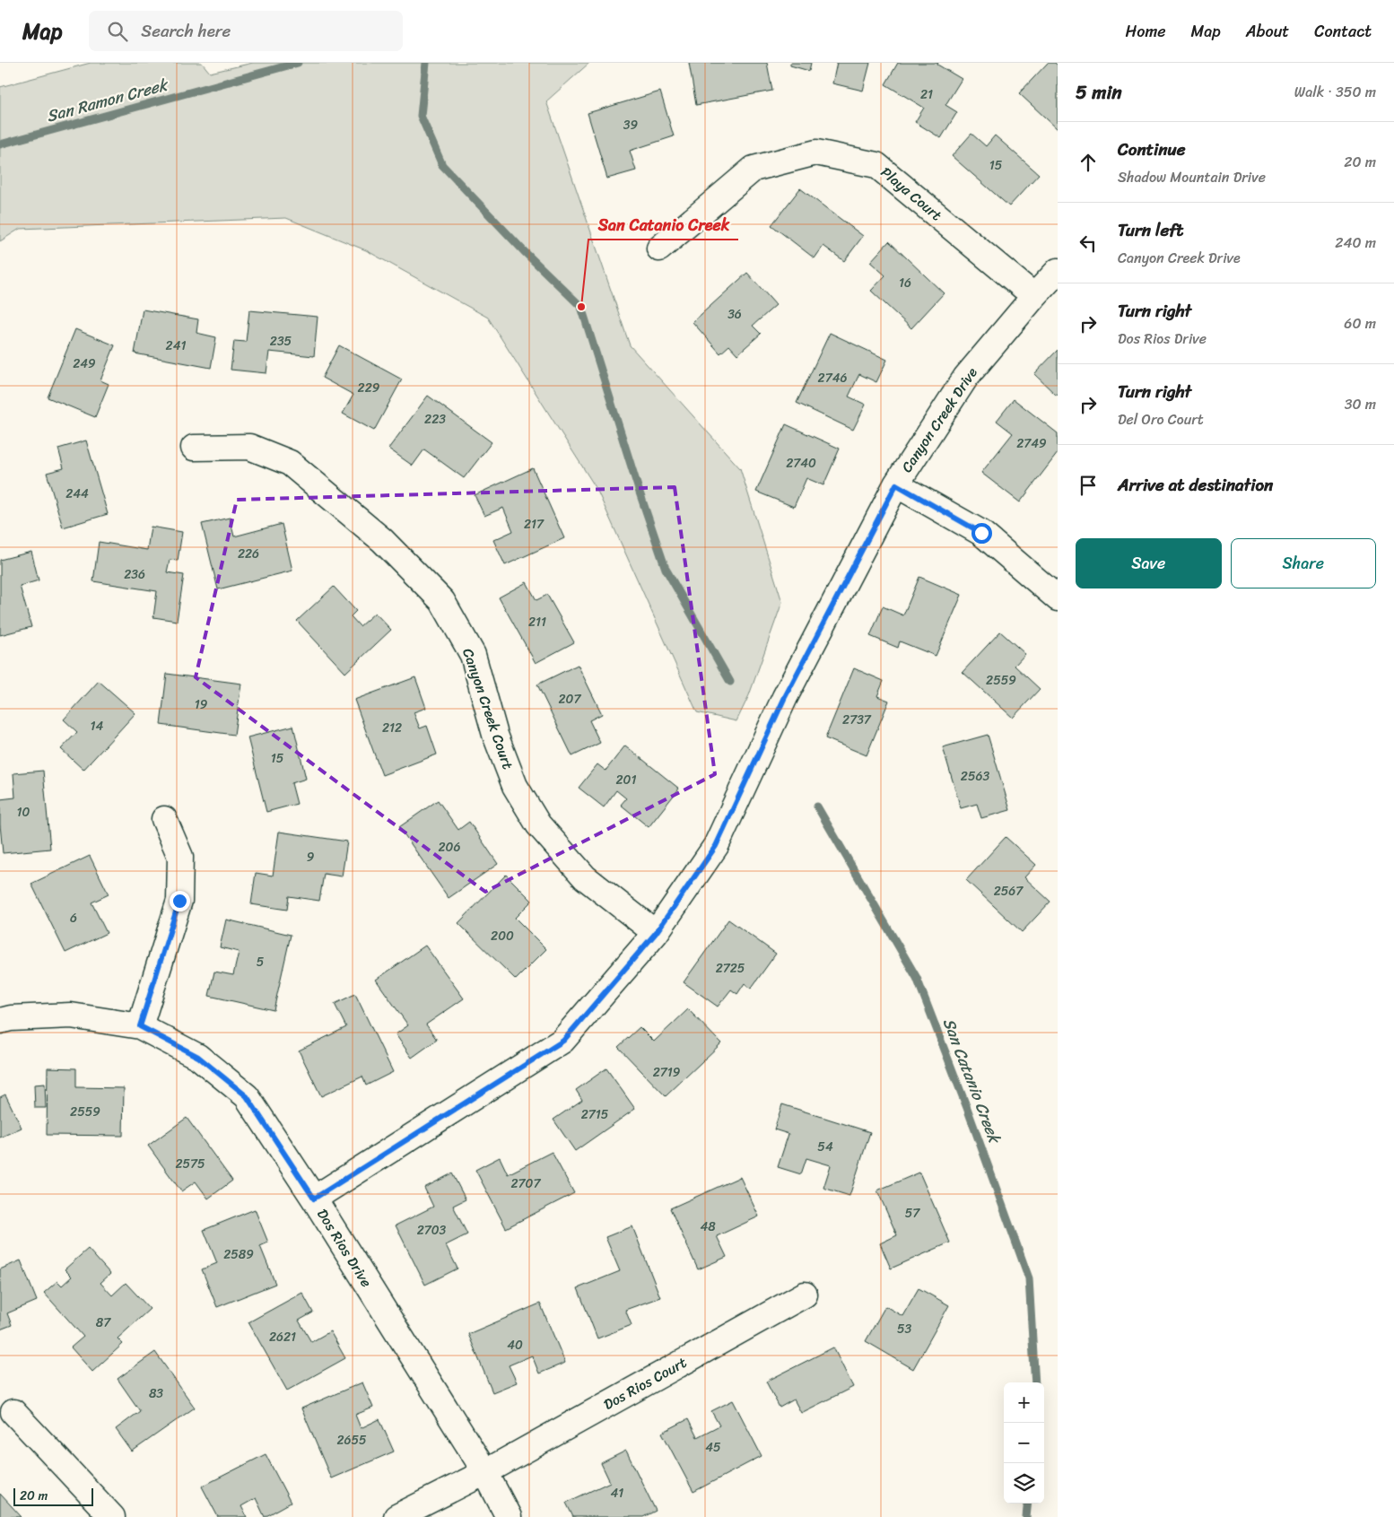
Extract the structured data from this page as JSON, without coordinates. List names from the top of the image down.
{
  "streets": {
    "street": [
      "Playa Court",
      "Canyon Creek Drive",
      "Canyon Creek Court",
      "Dos Rios Drive",
      "Dos Rios Court"
    ]
  },
  "crossings": [
    ["Playa Court", "Canyon Creek Drive"],
    ["Canyon Creek Drive", "Canyon Creek Court"],
    ["Canyon Creek Drive", "Dos Rios Drive"],
    ["Dos Rios Drive", "Dos Rios Court"]
  ],
  "water": ["San Ramon Creek", "San Catanio Creek"],
  "places": ["San Catanio Creek"],
  "house_numbers": [
    "21",
    "39",
    "15",
    "16",
    "36",
    "235",
    "241",
    "249",
    "2746",
    "229",
    "223",
    "2749",
    "2740",
    "244",
    "217",
    "226",
    "236",
    "211",
    "2559",
    "207",
    "19",
    "2737",
    "14",
    "212",
    "15",
    "2563",
    "201",
    "10",
    "206",
    "9",
    "2567",
    "6",
    "200",
    "5",
    "2725",
    "2719",
    "2559",
    "2715",
    "54",
    "2575",
    "2707",
    "57",
    "48",
    "2703",
    "2589",
    "87",
    "53",
    "2621",
    "40",
    "83",
    "2655",
    "45",
    "41"
  ],
  "scale_bar": "20 m",
  "page": {
    "header": "Map",
    "search": "Search here",
    "nav": [
      "Home",
      "Map",
      "About",
      "Contact"
    ],
    "heading": ["5 min", "Walk · 350 m"],
    "list": [
      ["Continue", "Shadow Mountain Drive", "20 m"],
      ["Turn left", "Canyon Creek Drive", "240 m"],
      ["Turn right", "Dos Rios Drive", "60 m"],
      ["Turn right", "Del Oro Court", "30 m"],
      "Arrive at destination"
    ],
    "buttons": ["Save", "Share"],
    "map_buttons": ["+", "−"],
    "scale": "20 m"
  }
}
